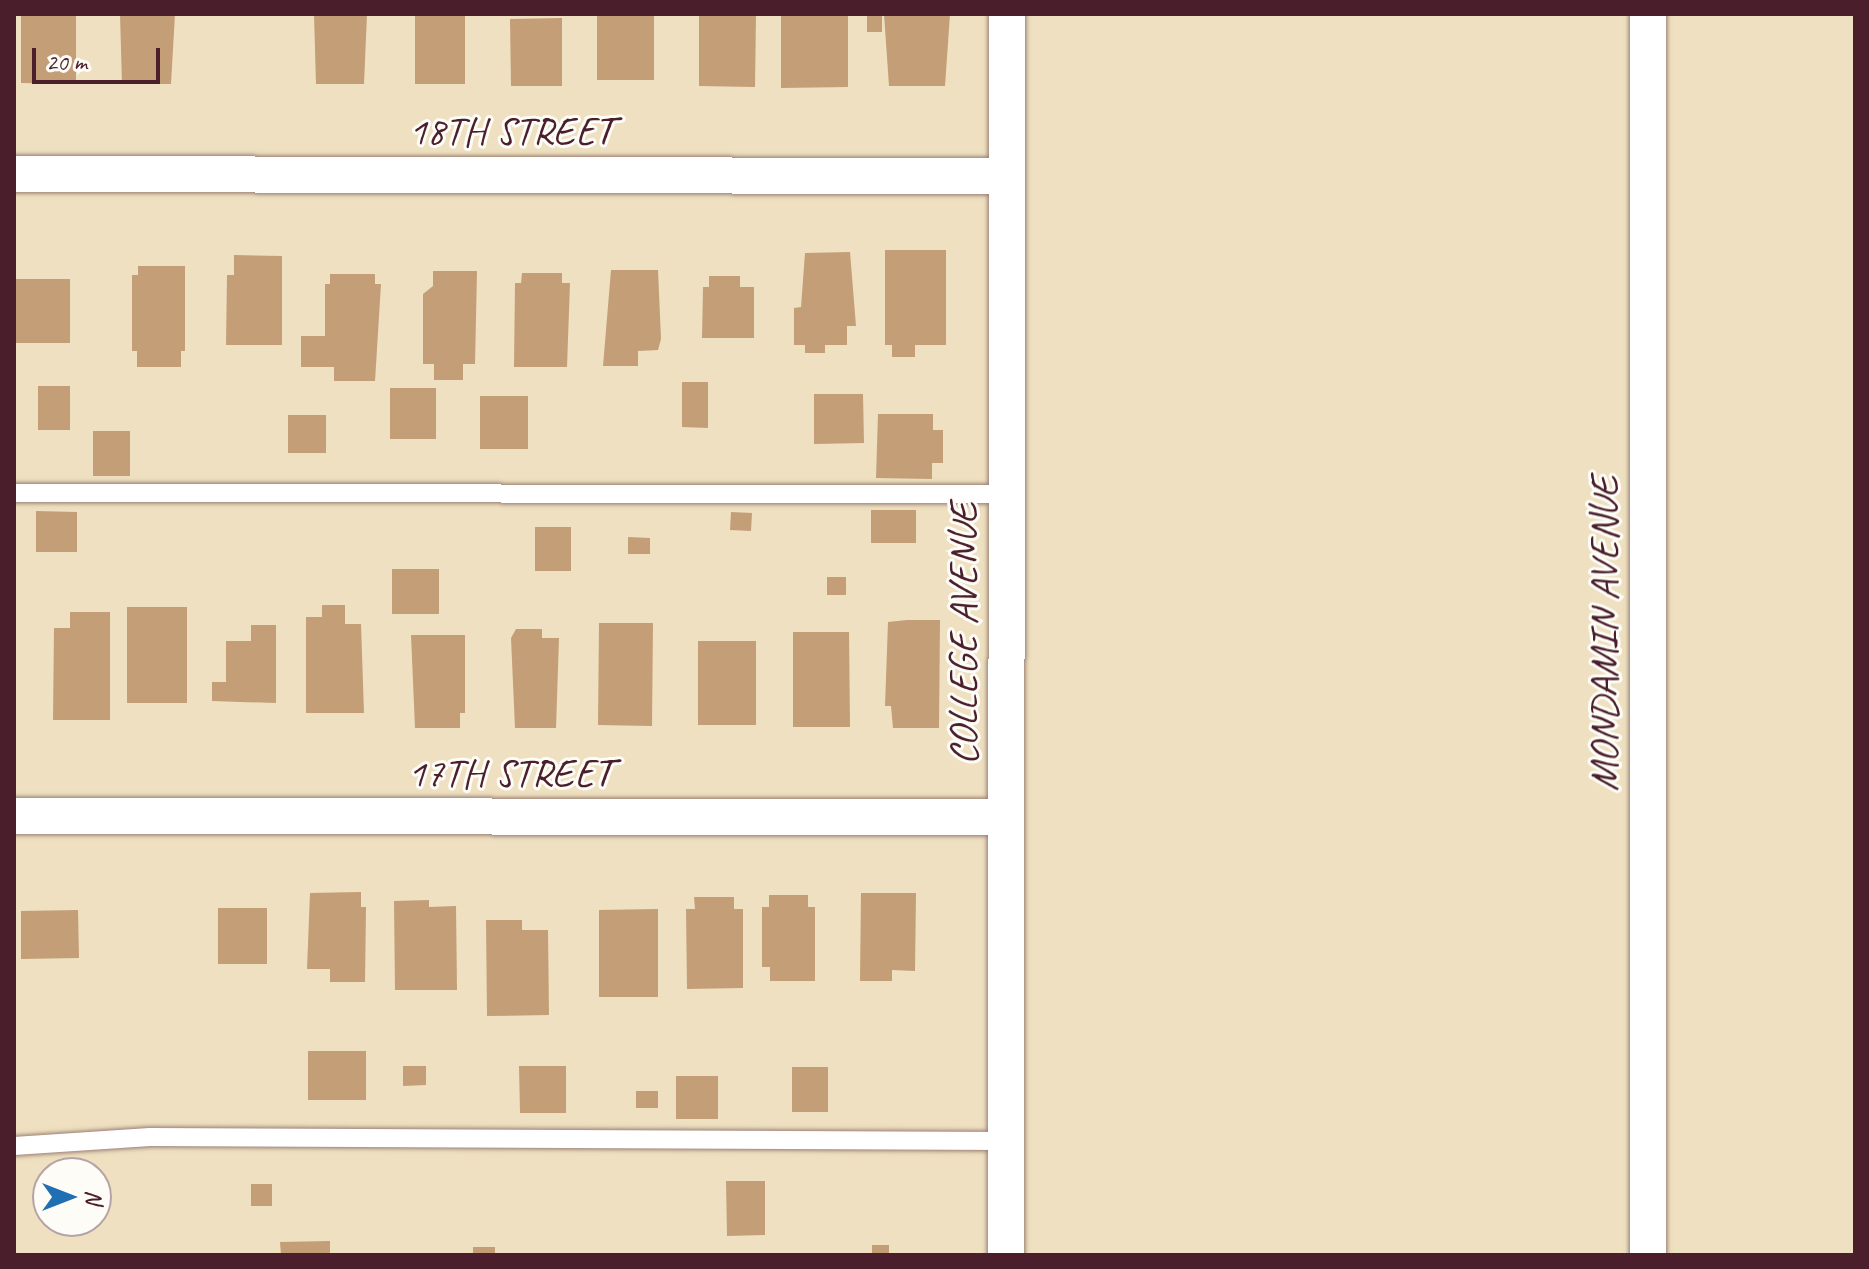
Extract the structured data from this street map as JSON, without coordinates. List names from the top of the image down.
{
  "streets": {
    "street": [
      "18TH STREET",
      "COLLEGE AVENUE",
      "MONDAMIN AVENUE",
      "17TH STREET"
    ]
  },
  "crossings": [
    ["18TH STREET", "COLLEGE AVENUE"],
    ["COLLEGE AVENUE", "17TH STREET"]
  ],
  "scale_bar": "20 m",
  "north": "right"
}
